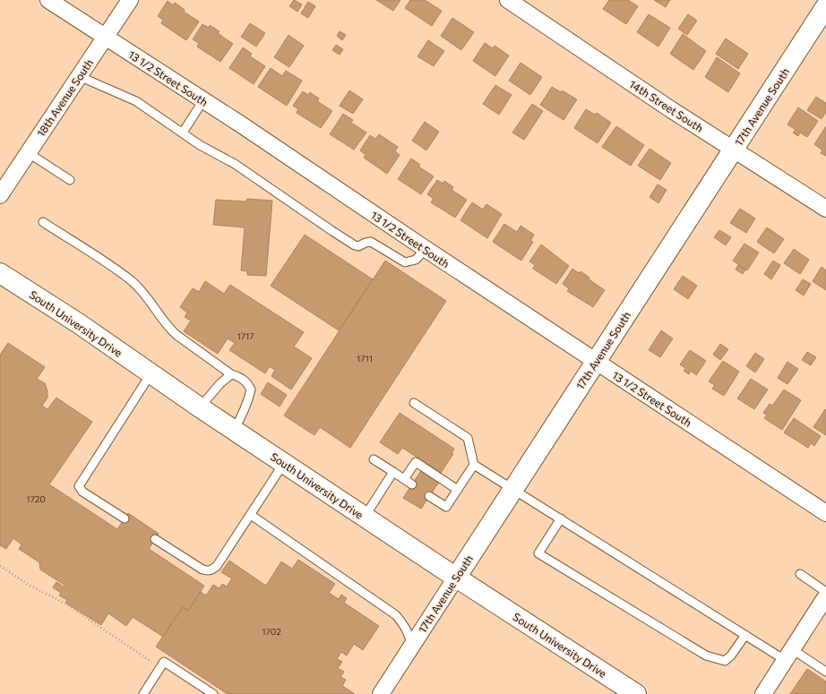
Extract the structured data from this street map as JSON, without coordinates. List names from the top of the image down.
{
  "streets": {
    "main road": ["17th Avenue South", "South University Drive"],
    "street": ["13 1/2 Street South", "18th Avenue South", "14th Street South"]
  },
  "crossings": [
    ["13 1/2 Street South", "18th Avenue South"],
    ["13 1/2 Street South", "17th Avenue South"],
    ["14th Street South", "17th Avenue South"],
    ["17th Avenue South", "South University Drive"]
  ],
  "house_numbers": [
    "1717",
    "1711",
    "1720",
    "1702"
  ]
}
